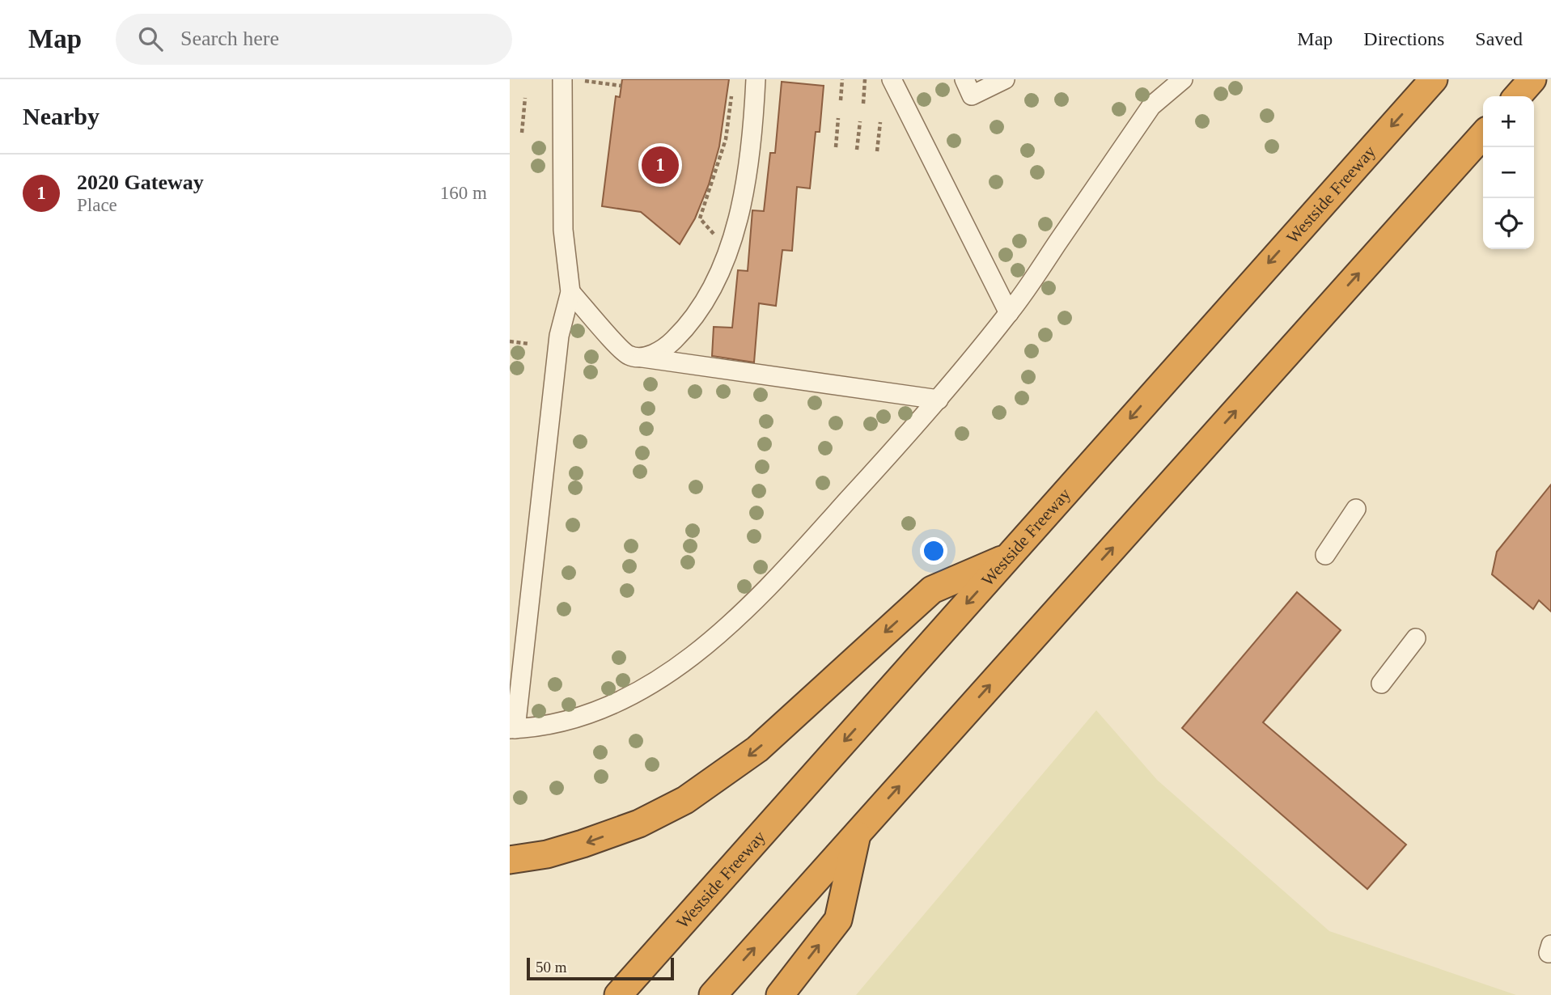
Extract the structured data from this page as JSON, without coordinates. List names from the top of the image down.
{
  "streets": {
    "highway": ["Westside Freeway"]
  },
  "scale_bar": "50 m",
  "page": {
    "header": "Map",
    "search": "Search here",
    "nav": ["Map", "Directions", "Saved"],
    "heading": "Nearby",
    "map_buttons": ["+", "−"],
    "pins": "1",
    "list": [
      {
        "mark": "1",
        "name": "2020 Gateway",
        "note": "Place",
        "value": "160 m"
      }
    ],
    "scale": "50 m"
  }
}
